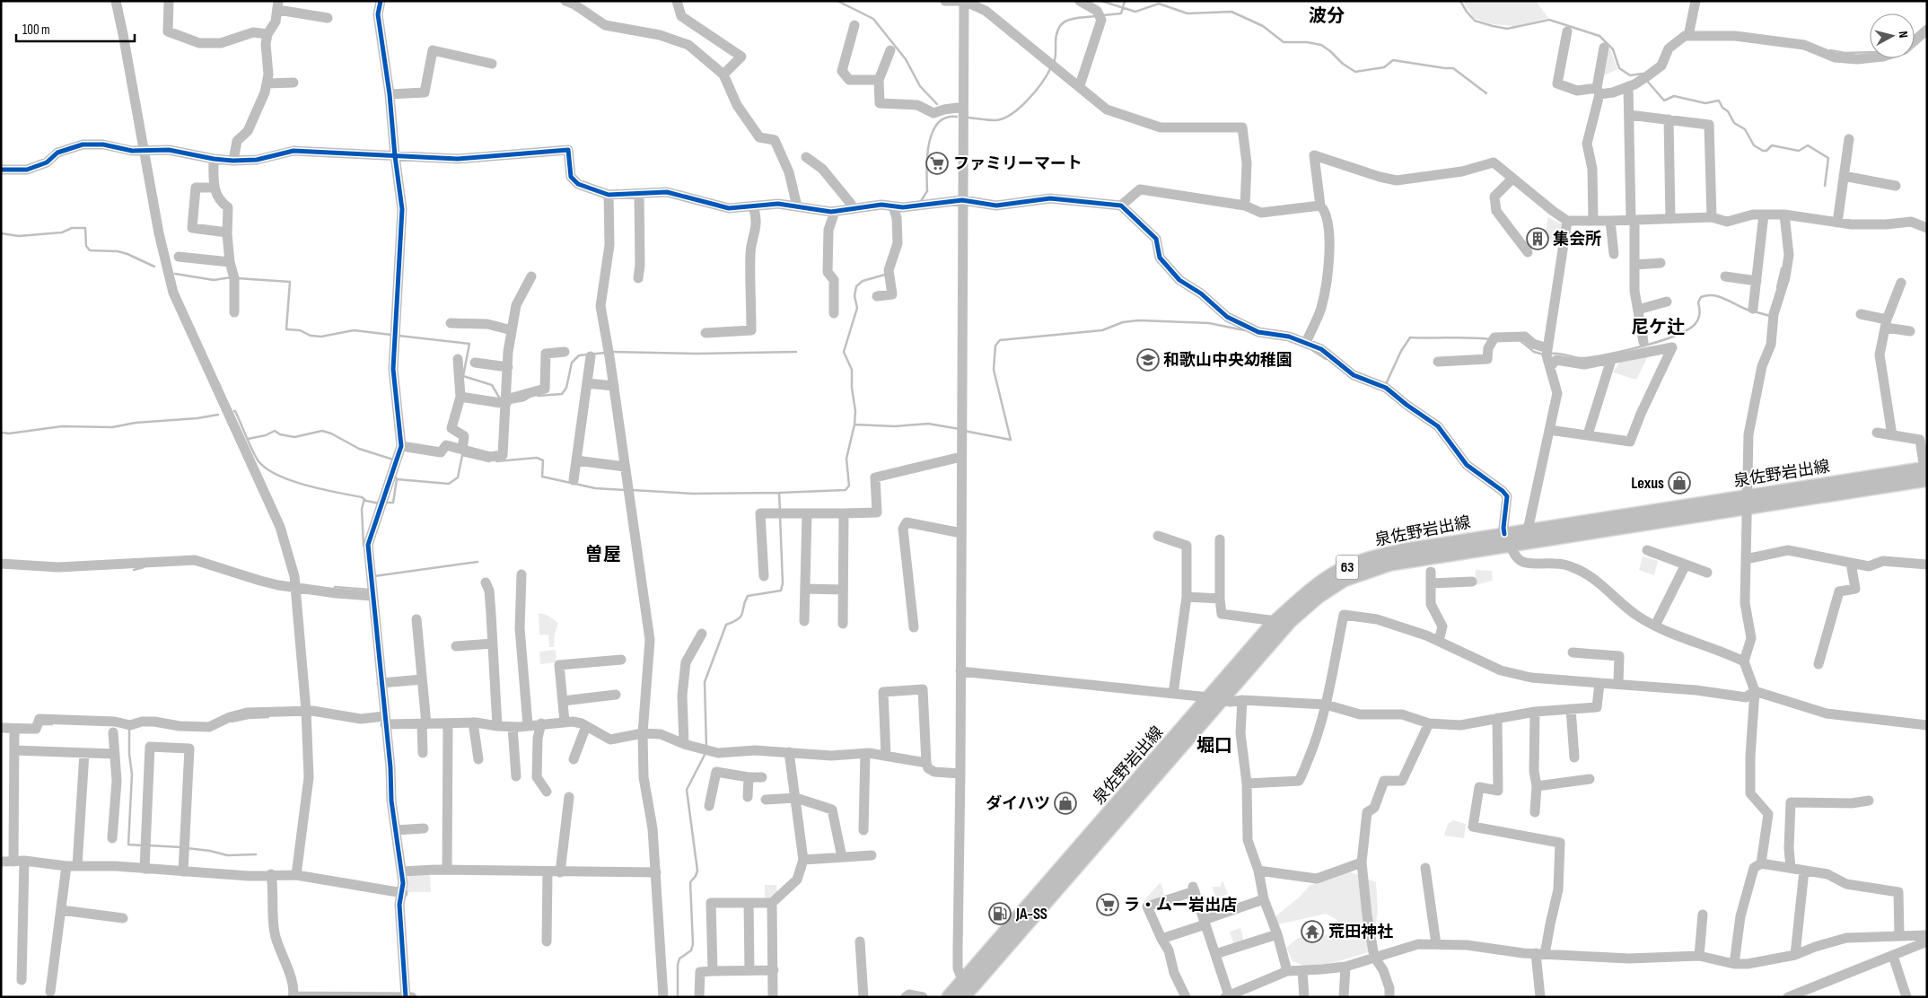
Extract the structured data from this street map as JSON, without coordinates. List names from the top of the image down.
{
  "streets": {
    "main road": ["泉佐野岩出線", "63"]
  },
  "districts": [
    "波分",
    "尼ケ辻",
    "曽屋",
    "堀口"
  ],
  "places": {
    "supermarket": ["ファミリーマート", "ラ・ムー岩出店"],
    "building": ["集会所"],
    "school or university": ["和歌山中央幼稚園"],
    "shop": ["Lexus", "ダイハツ"],
    "fuel station": ["JA-SS"],
    "temple": ["荒田神社"]
  },
  "scale_bar": "100 m",
  "north": "right"
}
